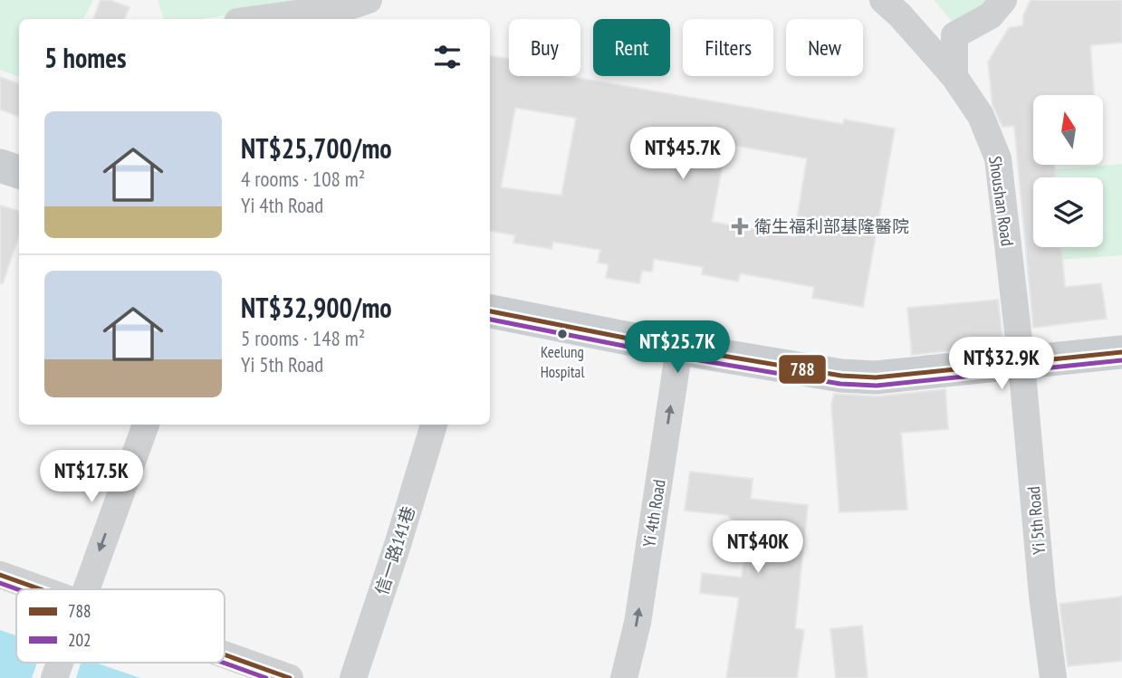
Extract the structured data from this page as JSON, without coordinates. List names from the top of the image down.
{
  "streets": {
    "street": [
      "Shoushan Road",
      "Yi 4th Road",
      "Yi 5th Road",
      "信一路141巷"
    ]
  },
  "crossings": [
    ["Shoushan Road", "Yi 5th Road"]
  ],
  "one_way": ["Yi 4th Road"],
  "places": {
    "health": ["衛生福利部基隆醫院"],
    "other": ["Keelung Hospital"]
  },
  "lines": ["transit line 788", "transit line 202"],
  "legend": ["788", "202"],
  "north": "top",
  "page": {
    "chip": [
      "Buy",
      "Rent",
      "Filters",
      "New"
    ],
    "heading": "5 homes",
    "list": [
      {
        "name": "NT$25,700/mo",
        "note": "4 rooms · 108 m² · Yi 4th Road"
      },
      {
        "name": "NT$32,900/mo",
        "note": "5 rooms · 148 m² · Yi 5th Road"
      }
    ],
    "price": [
      "NT$45.7K",
      "NT$25.7K",
      "NT$32.9K",
      "NT$17.5K",
      "NT$40K"
    ]
  }
}
